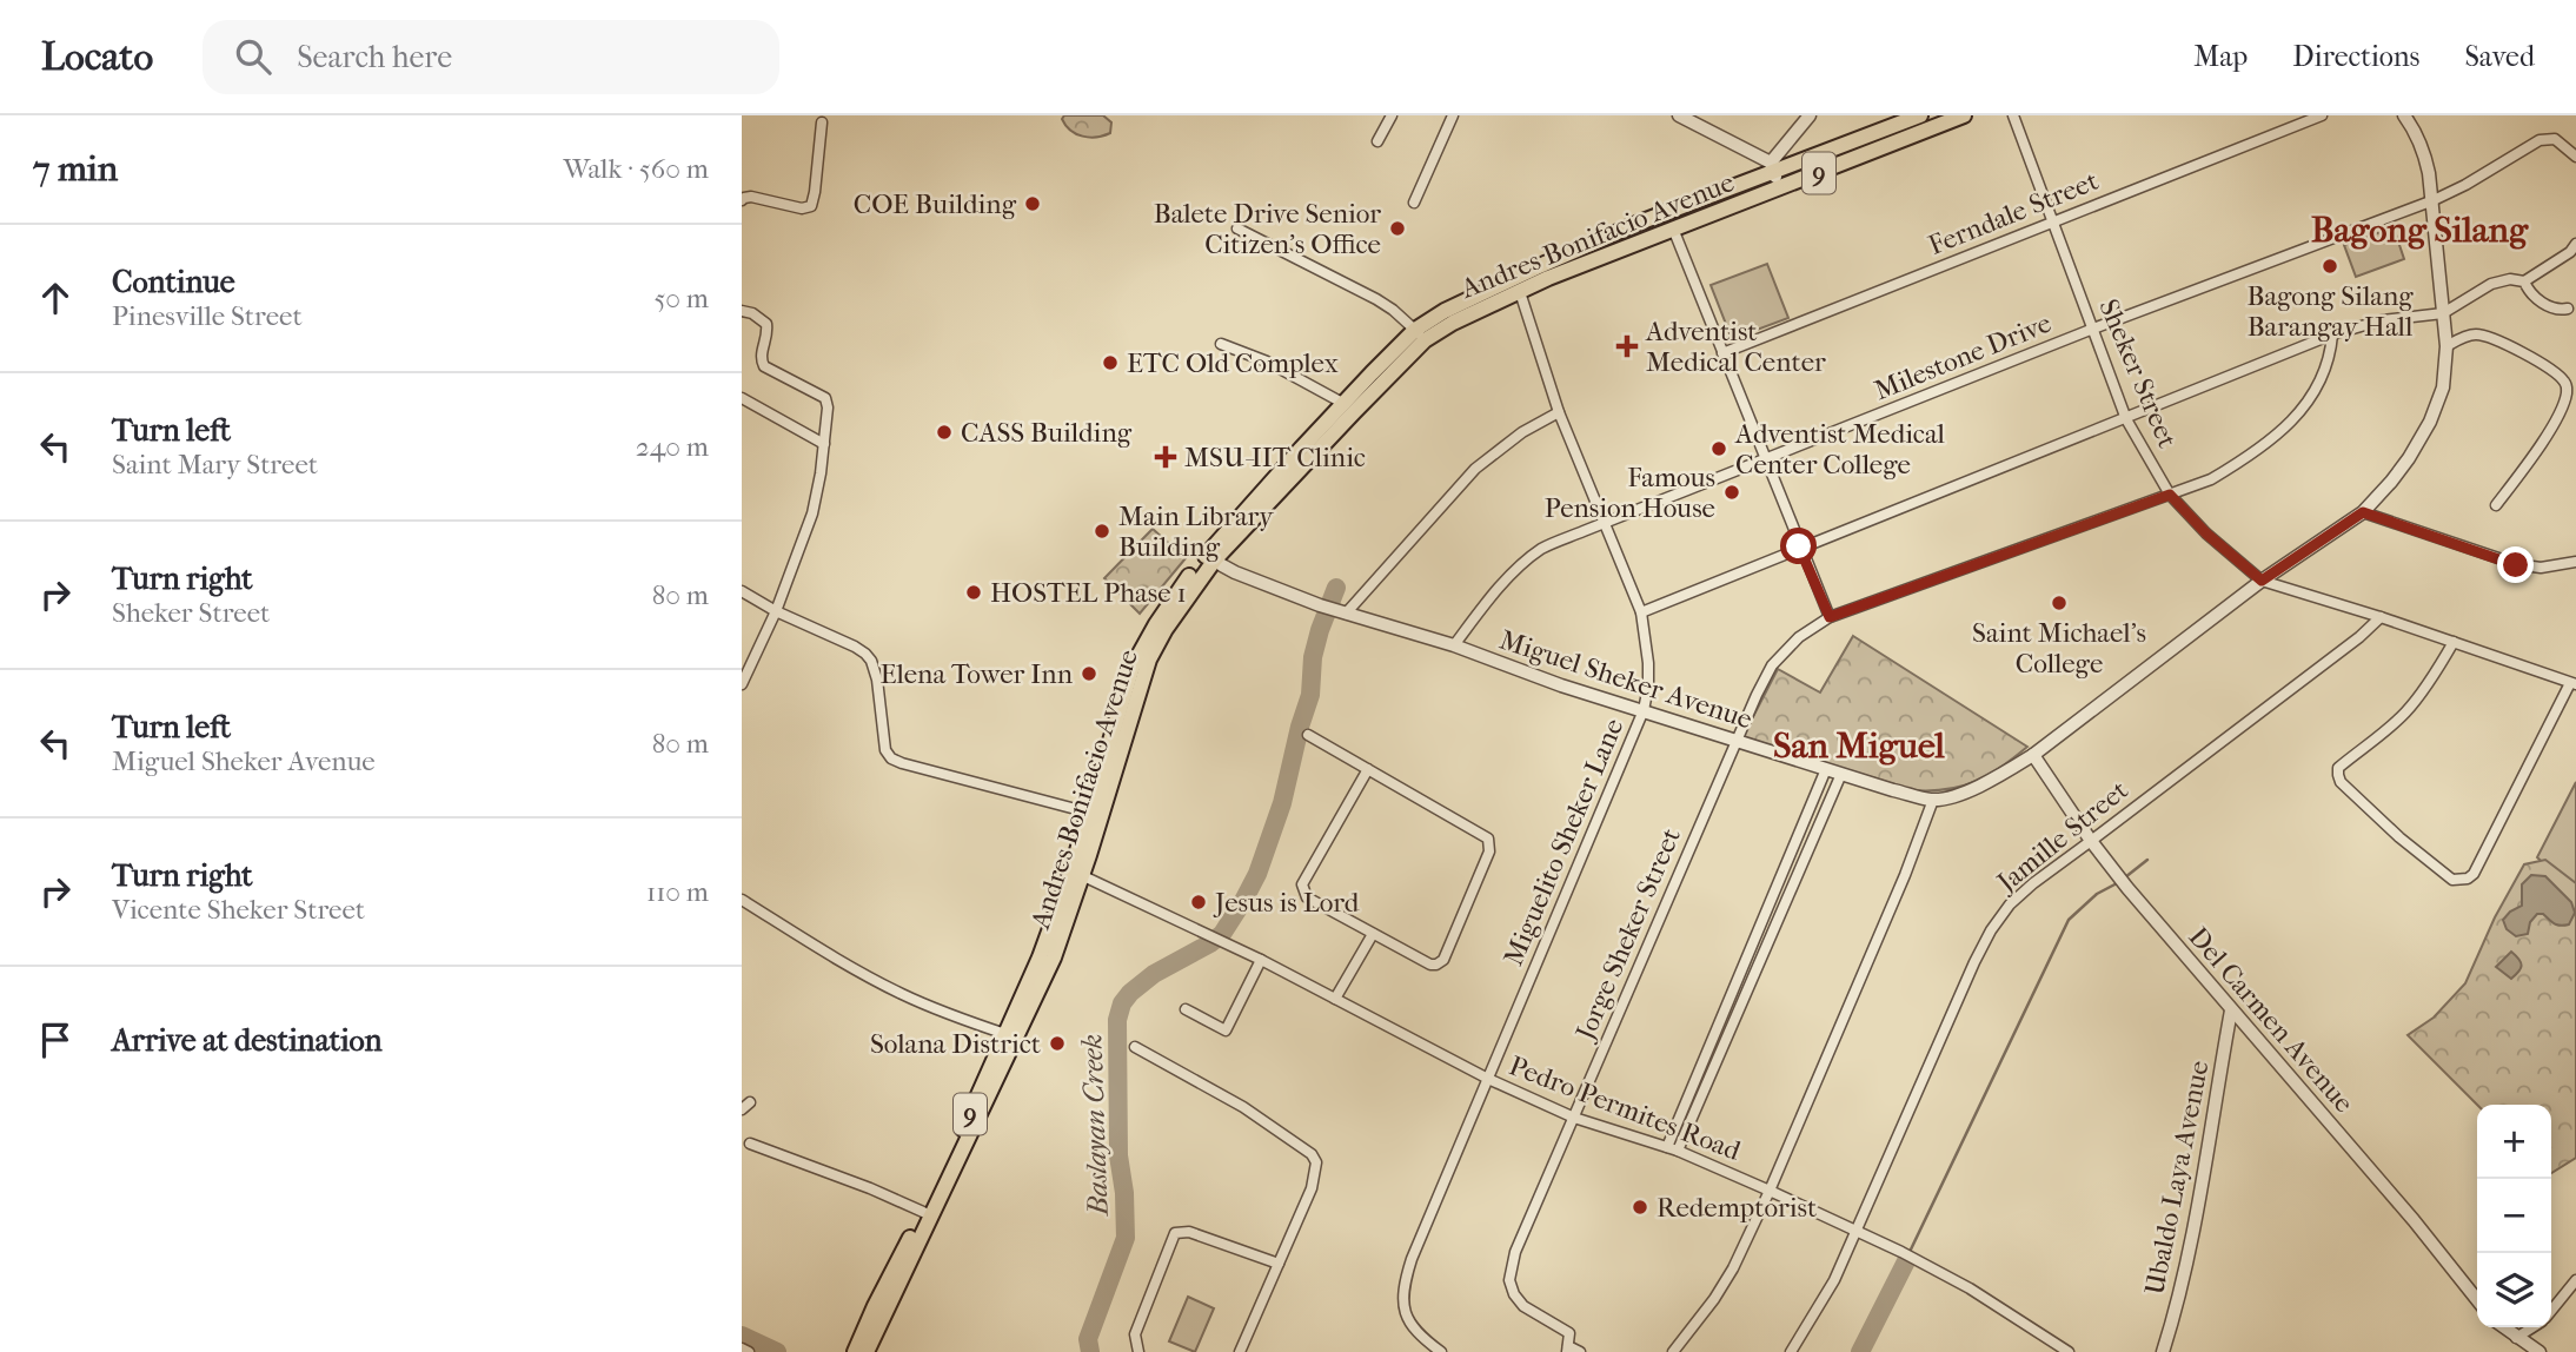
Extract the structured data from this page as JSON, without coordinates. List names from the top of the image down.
{
  "streets": {
    "highway": ["9", "Andres Bonifacio Avenue"],
    "street": [
      "Ferndale Street",
      "Milestone Drive",
      "Sheker Street",
      "Miguel Sheker Avenue",
      "Jamille Street",
      "Miguelito Sheker Lane",
      "Jorge Sheker Street",
      "Del Carmen Avenue",
      "Pedro Permites Road",
      "Ubaldo Laya Avenue"
    ]
  },
  "crossings": [
    ["Ferndale Street", "Sheker Street"],
    ["Andres Bonifacio Avenue", "Miguel Sheker Avenue"],
    ["Andres Bonifacio Avenue", "Miguelito Sheker Lane"],
    ["Andres Bonifacio Avenue", "Pedro Permites Road"],
    ["Milestone Drive", "Sheker Street"],
    ["Milestone Drive", "Miguel Sheker Avenue"],
    ["Milestone Drive", "Miguelito Sheker Lane"],
    ["Sheker Street", "Miguel Sheker Avenue"],
    ["Sheker Street", "Jamille Street"],
    ["Sheker Street", "Jorge Sheker Street"],
    ["Miguel Sheker Avenue", "Miguelito Sheker Lane"],
    ["Miguel Sheker Avenue", "Jorge Sheker Street"],
    ["Miguel Sheker Avenue", "Del Carmen Avenue"],
    ["Jamille Street", "Del Carmen Avenue"],
    ["Jamille Street", "Pedro Permites Road"],
    ["Miguelito Sheker Lane", "Pedro Permites Road"],
    ["Jorge Sheker Street", "Pedro Permites Road"],
    ["Del Carmen Avenue", "Ubaldo Laya Avenue"]
  ],
  "districts": ["Bagong Silang", "San Miguel"],
  "water": ["Baslayan Creek"],
  "places": {
    "other": [
      "COE Building",
      "Balete Drive Senior Citizen's Office",
      "Bagong Silang Barangay Hall",
      "ETC Old Complex",
      "CASS Building",
      "Adventist Medical Center College",
      "Famous Pension House",
      "Main Library Building",
      "HOSTEL Phase 1",
      "Saint Michael's College",
      "Elena Tower Inn",
      "Jesus is Lord",
      "Solana District",
      "Redemptorist"
    ],
    "health": ["Adventist Medical Center", "MSU-IIT Clinic"]
  },
  "page": {
    "header": "Locato",
    "search": "Search here",
    "nav": ["Map", "Directions", "Saved"],
    "heading": ["7 min", "Walk · 560 m"],
    "list": [
      ["Continue", "Pinesville Street", "50 m"],
      ["Turn left", "Saint Mary Street", "240 m"],
      ["Turn right", "Sheker Street", "80 m"],
      ["Turn left", "Miguel Sheker Avenue", "80 m"],
      ["Turn right", "Vicente Sheker Street", "110 m"],
      "Arrive at destination"
    ],
    "map_buttons": ["+", "−"]
  }
}
